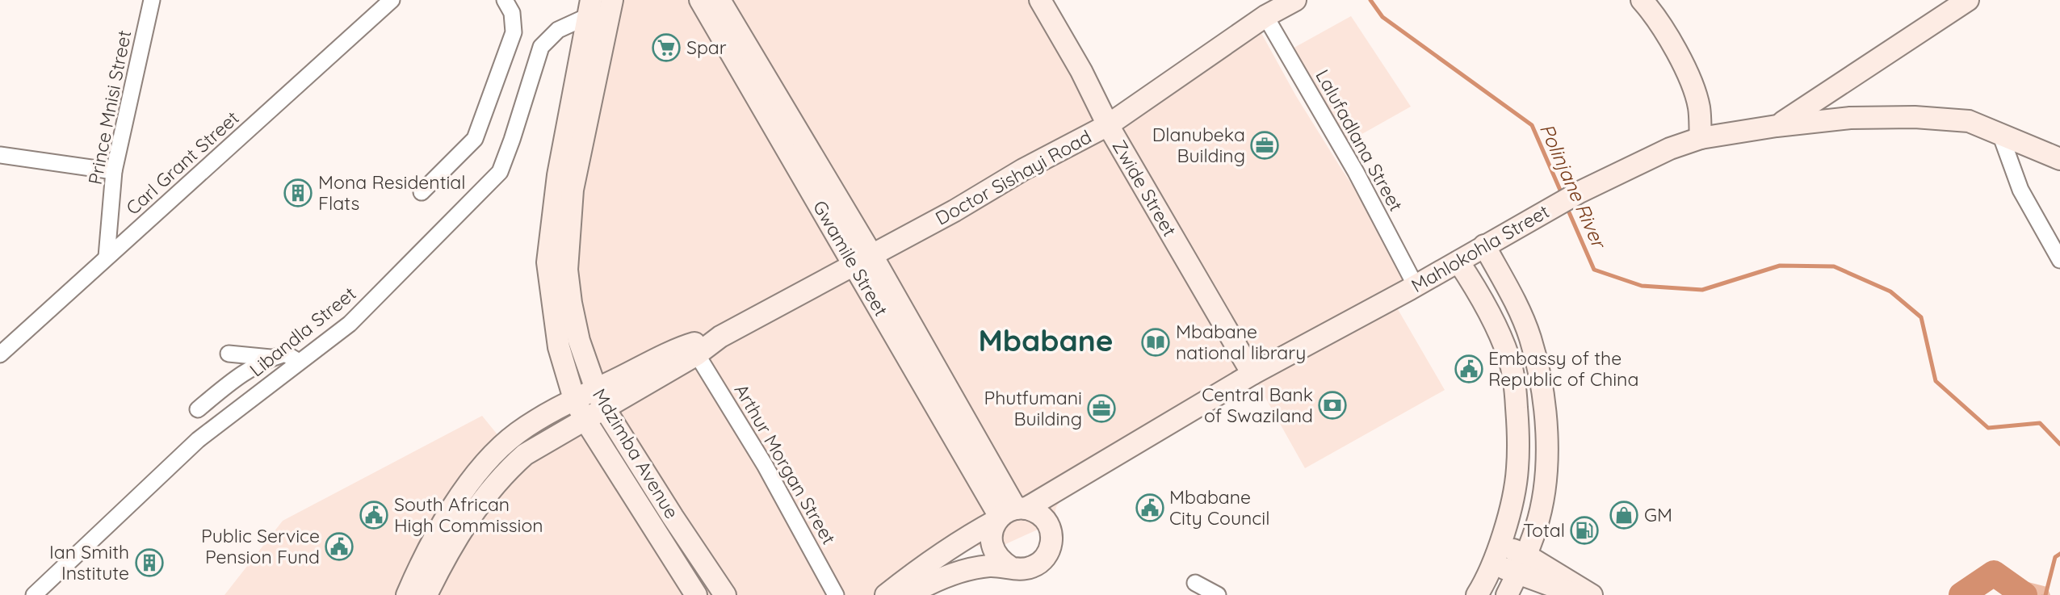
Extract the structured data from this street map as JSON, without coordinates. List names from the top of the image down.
{
  "streets": {
    "main road": [
      "Doctor Sishayi Road",
      "Zwide Street",
      "Mahlokohla Street",
      "Gwamile Street",
      "Mdzimba Avenue"
    ],
    "street": [
      "Prince Mnisi Street",
      "Lalufadlana Street",
      "Carl Grant Street",
      "Libandla Street",
      "Arthur Morgan Street"
    ]
  },
  "crossings": [
    ["Prince Mnisi Street", "Carl Grant Street"],
    ["Lalufadlana Street", "Doctor Sishayi Road"],
    ["Lalufadlana Street", "Mahlokohla Street"],
    ["Doctor Sishayi Road", "Zwide Street"],
    ["Doctor Sishayi Road", "Gwamile Street"],
    ["Doctor Sishayi Road", "Mdzimba Avenue"],
    ["Doctor Sishayi Road", "Arthur Morgan Street"],
    ["Zwide Street", "Mahlokohla Street"],
    ["Mahlokohla Street", "Gwamile Street"],
    ["Libandla Street", "Mdzimba Avenue"]
  ],
  "districts": ["Mbabane"],
  "water": ["Polinjane River"],
  "places": {
    "supermarket": ["Spar"],
    "office": ["Dlanubeka Building", "Phutfumani Building"],
    "building": ["Mona Residential Flats", "Ian Smith Institute"],
    "library": ["Mbabane national library"],
    "public building": [
      "Embassy of the Republic of China",
      "Mbabane City Council",
      "South African High Commission",
      "Public Service Pension Fund"
    ],
    "bank": ["Central Bank of Swaziland"],
    "shop": ["GM"],
    "fuel station": ["Total"]
  }
}
